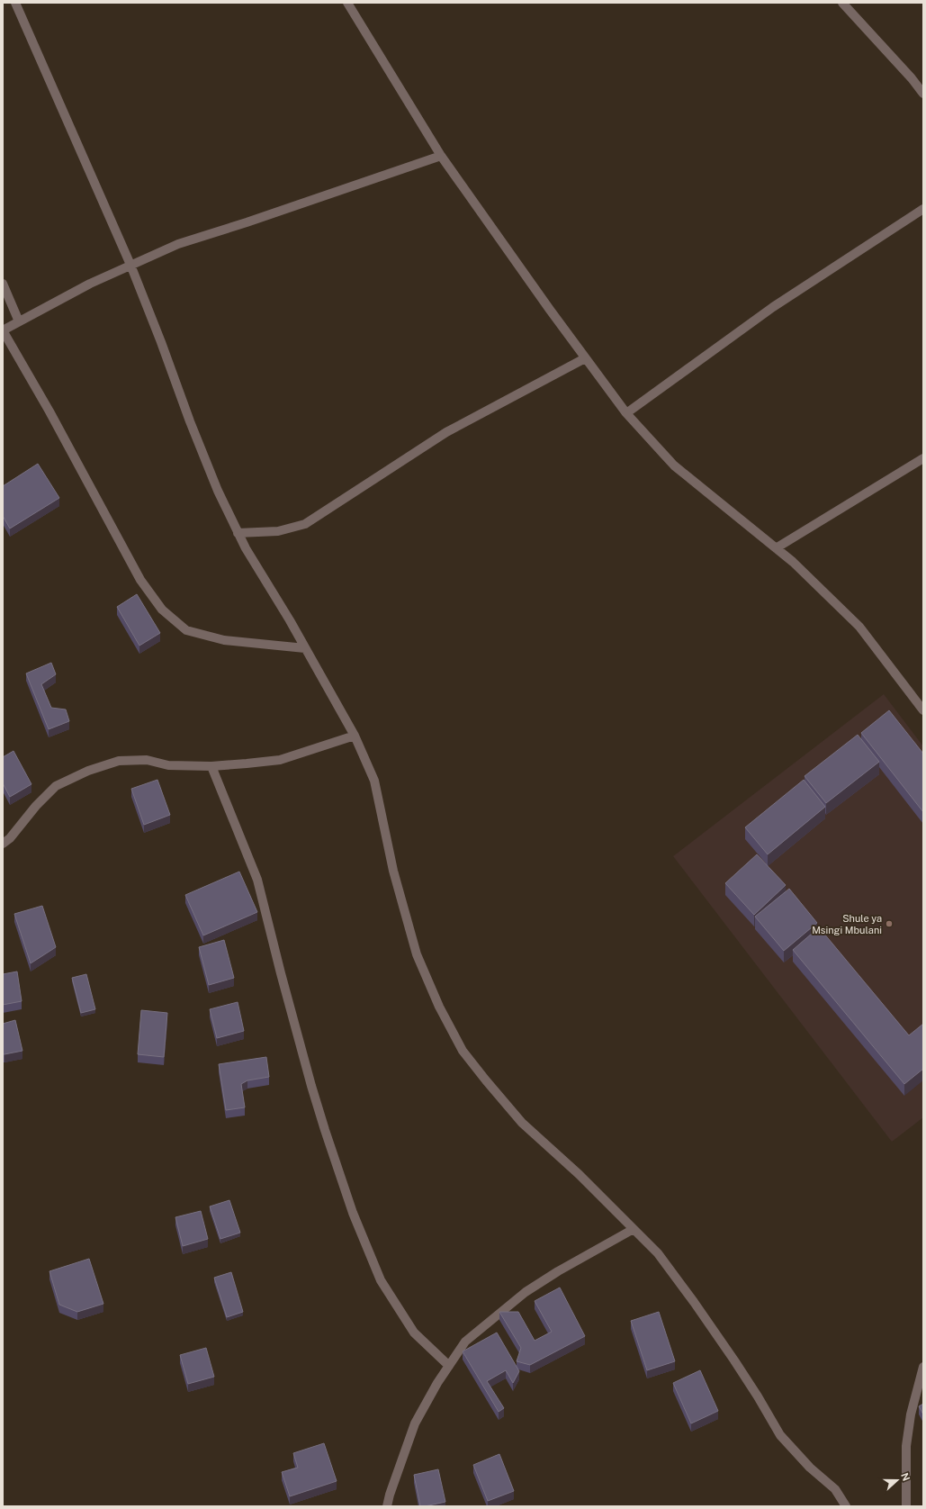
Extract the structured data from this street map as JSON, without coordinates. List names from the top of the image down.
{
  "places": ["Shule ya Msingi Mbulani"],
  "north": "right"
}
